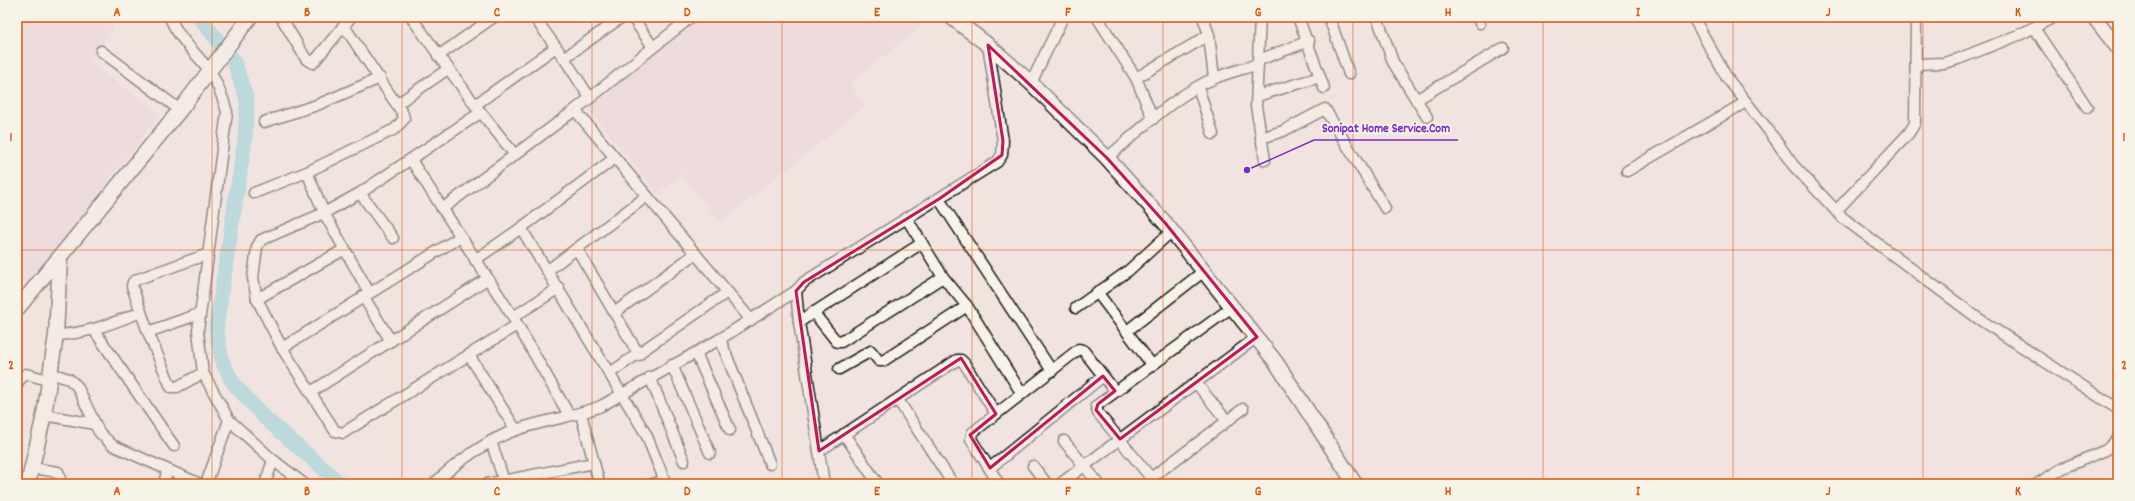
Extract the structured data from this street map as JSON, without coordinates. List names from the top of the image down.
{
  "places": ["Sonipat Home Service.Com"],
  "grid": {
    "columns": [
      "A",
      "B",
      "C",
      "D",
      "E",
      "F",
      "G",
      "H",
      "I",
      "J",
      "K"
    ],
    "rows": ["1", "2"]
  }
}
